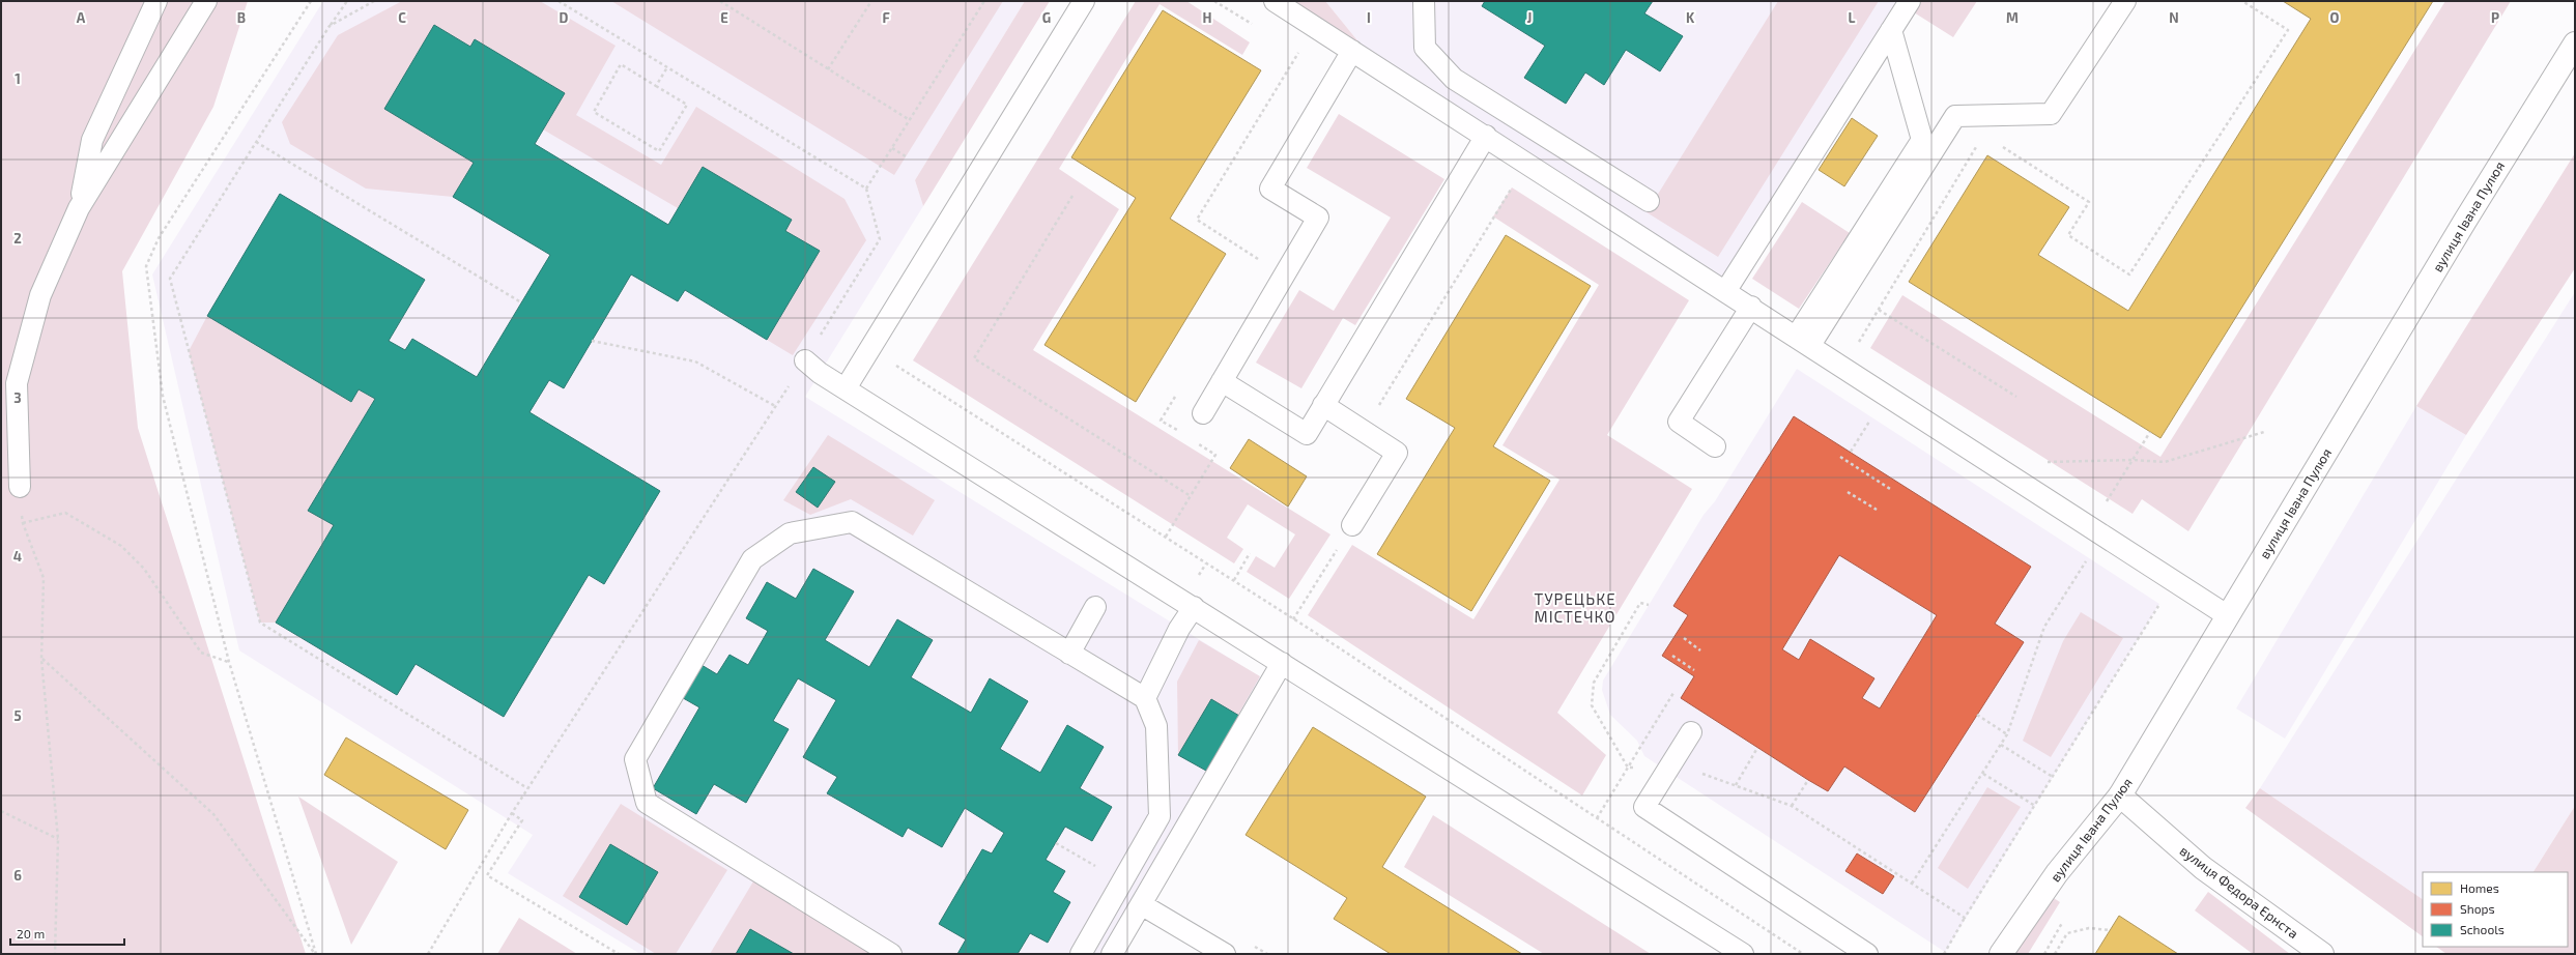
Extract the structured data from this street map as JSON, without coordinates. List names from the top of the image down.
{
  "streets": {
    "street": ["вулиця Івана Пулюя", "вулиця Федора Ернста"]
  },
  "crossings": [
    ["вулиця Івана Пулюя", "вулиця Федора Ернста"]
  ],
  "districts": ["ТУРЕЦЬКЕ МІСТЕЧКО"],
  "legend": ["Homes", "Shops", "Schools"],
  "scale_bar": "20 m",
  "grid": {
    "columns": [
      "A",
      "B",
      "C",
      "D",
      "E",
      "F",
      "G",
      "H",
      "I",
      "J",
      "K",
      "L",
      "M",
      "N",
      "O",
      "P"
    ],
    "rows": [
      "1",
      "2",
      "3",
      "4",
      "5",
      "6"
    ]
  }
}
